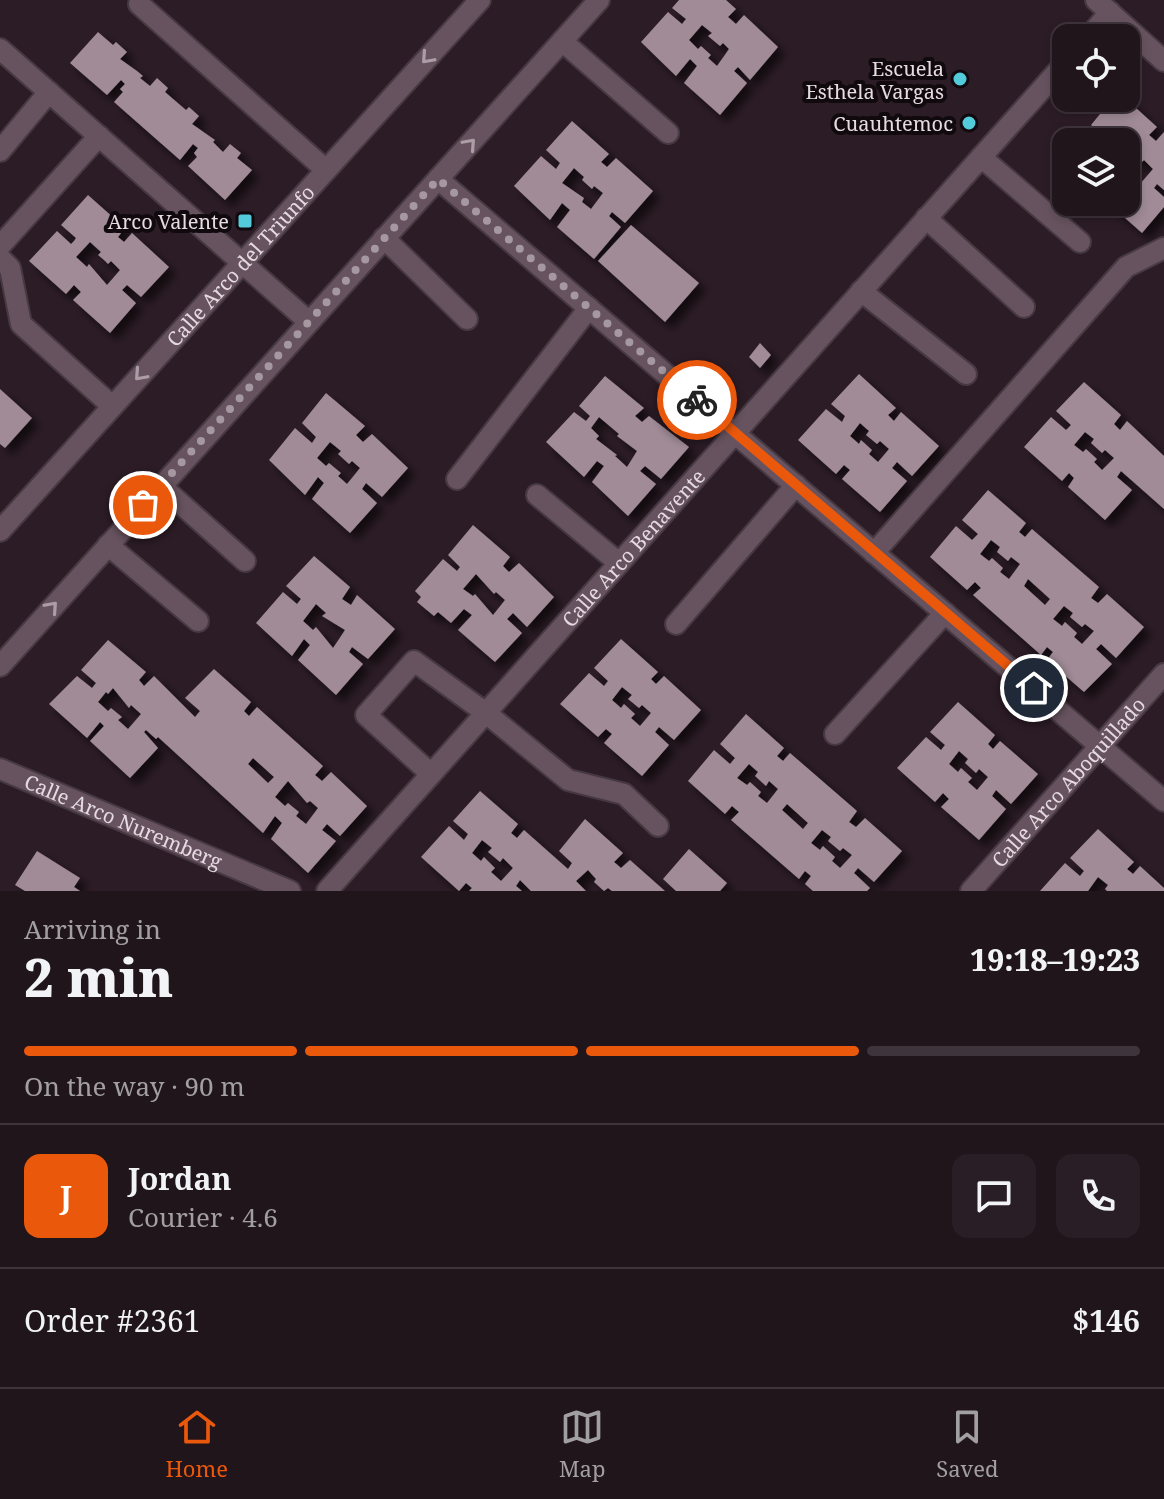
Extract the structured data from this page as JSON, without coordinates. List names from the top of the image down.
{
  "streets": {
    "street": [
      "Calle Arco del Triunfo",
      "Calle Arco Benavente",
      "Calle Arco Aboquillado",
      "Calle Arco Nuremberg"
    ]
  },
  "places": {
    "other": ["Escuela Esthela Vargas", "Cuauhtemoc"],
    "transit": ["Arco Valente"]
  },
  "page": {
    "heading": ["2 min", "Arriving in", "19:18–19:23"],
    "panel": [
      "Jordan",
      "Courier · 4.6",
      "Order #2361",
      "$146"
    ],
    "bar": "On the way · 90 m",
    "round": "J",
    "tabs": ["Home", "Map", "Saved"]
  }
}
